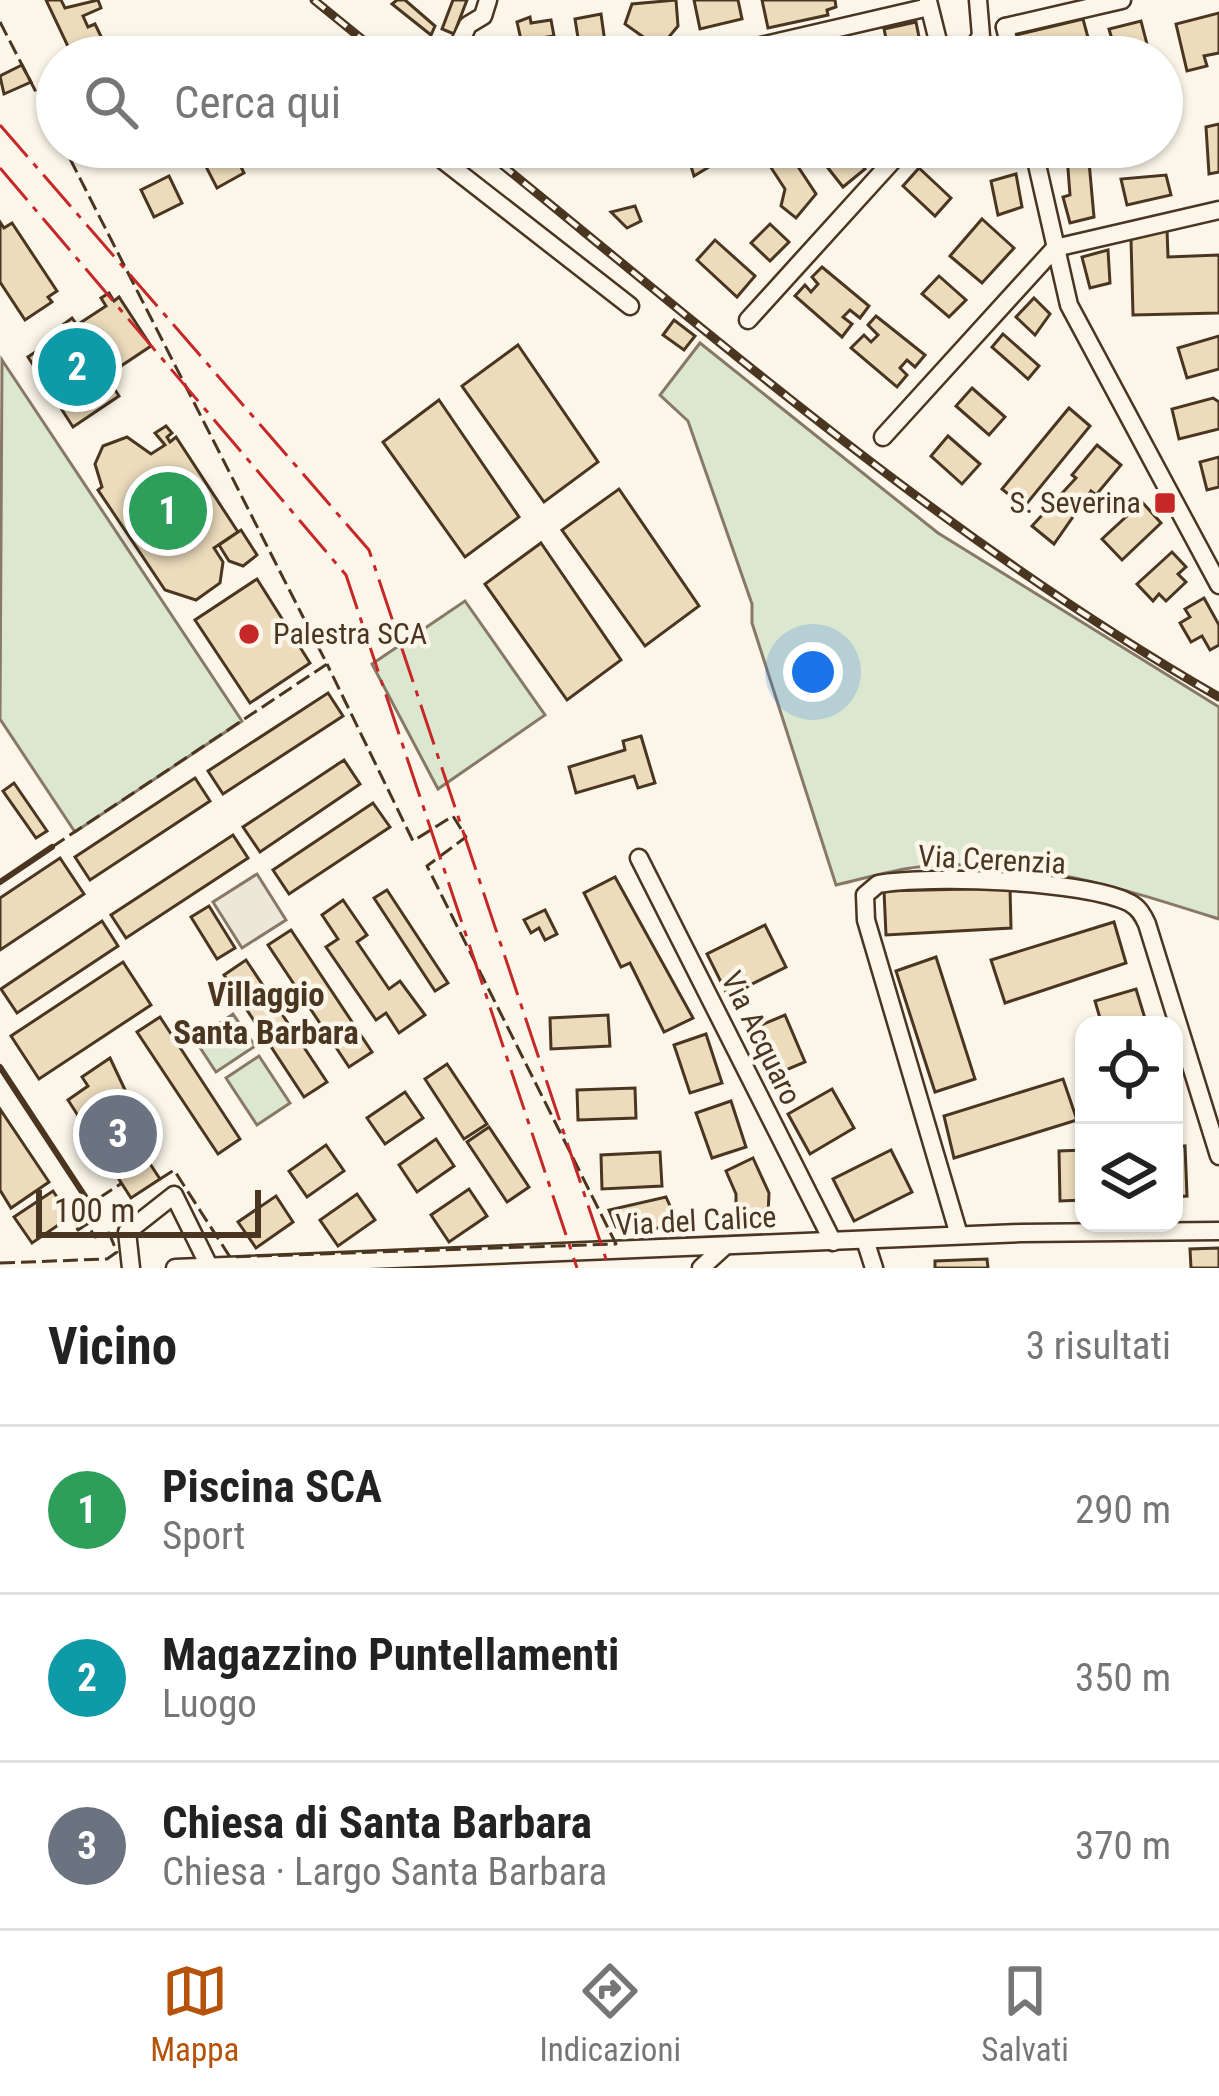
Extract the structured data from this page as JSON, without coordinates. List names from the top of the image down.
{
  "streets": {
    "street": ["Via Cerenzia", "Via Acquaro", "Via del Calice"]
  },
  "crossings": [
    ["Via Cerenzia", "Via del Calice"],
    ["Via Acquaro", "Via del Calice"]
  ],
  "districts": ["Villaggio Santa Barbara"],
  "places": {
    "transit": ["S. Severina"],
    "other": ["Palestra SCA"]
  },
  "scale_bar": "100 m",
  "page": {
    "search": "Cerca qui",
    "pins": ["2", "1", "3"],
    "scale": "100 m",
    "heading": ["Vicino", "3 risultati"],
    "list": [
      {
        "mark": "1",
        "name": "Piscina SCA",
        "note": "Sport",
        "value": "290 m"
      },
      {
        "mark": "2",
        "name": "Magazzino Puntellamenti",
        "note": "Luogo",
        "value": "350 m"
      },
      {
        "mark": "3",
        "name": "Chiesa di Santa Barbara",
        "note": "Chiesa · Largo Santa Barbara",
        "value": "370 m"
      }
    ],
    "nav": ["Mappa", "Indicazioni", "Salvati"]
  }
}
